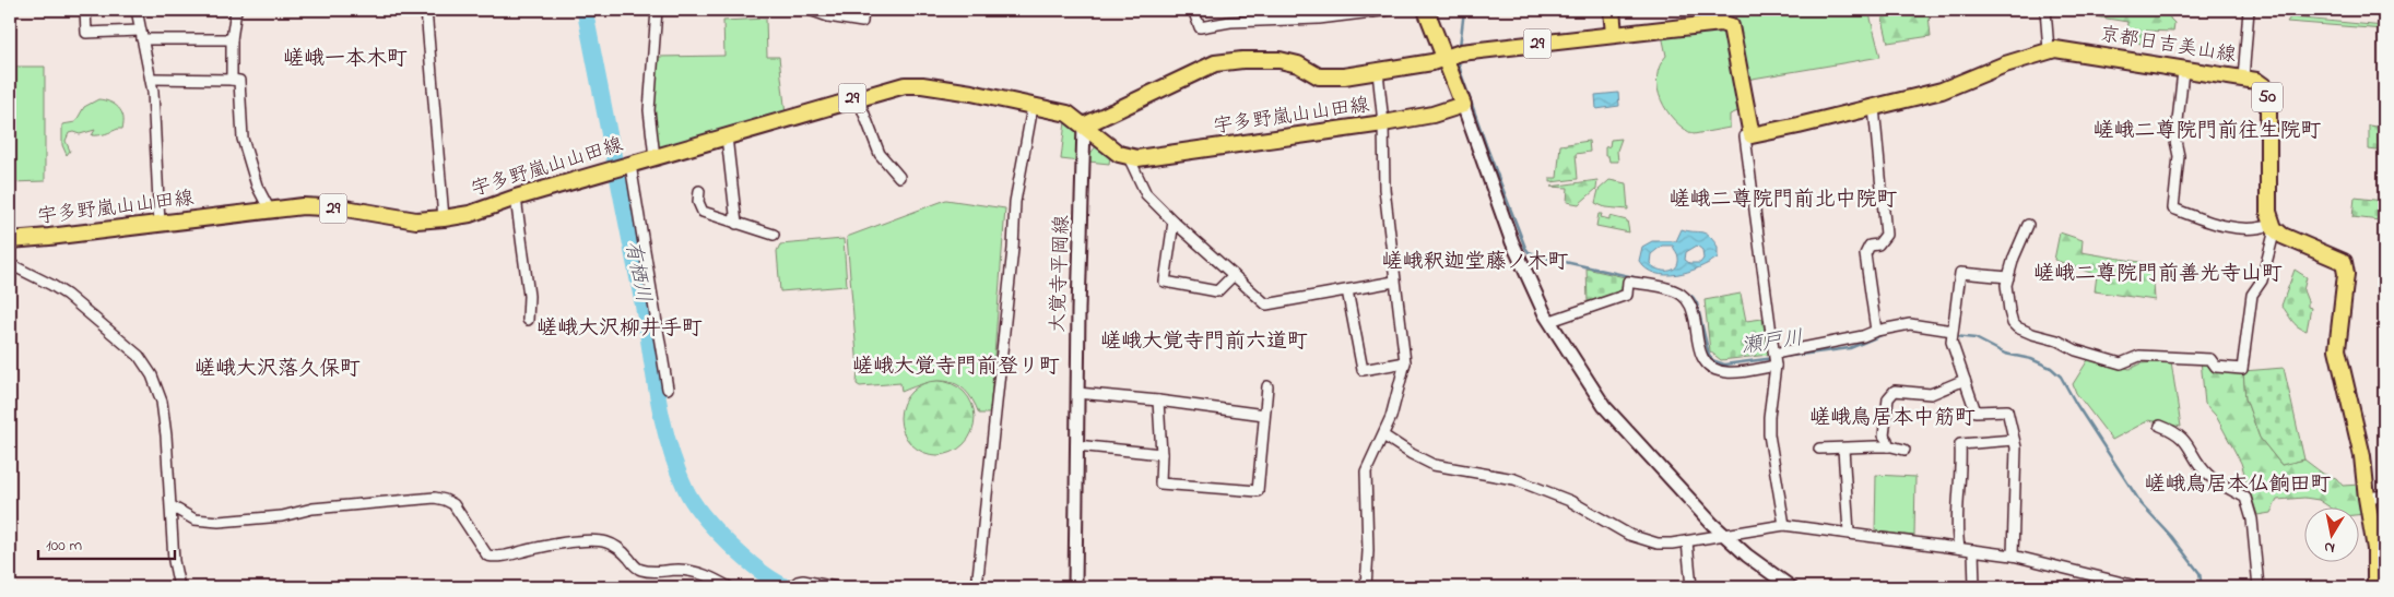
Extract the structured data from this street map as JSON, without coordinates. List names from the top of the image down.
{
  "streets": {
    "main road": [
      "29",
      "京都日吉美山線",
      "50",
      "宇多野嵐山山田線"
    ],
    "street": ["大覚寺平岡線"]
  },
  "crossings": [
    ["宇多野嵐山山田線", "大覚寺平岡線"]
  ],
  "districts": [
    "嵯峨一本木町",
    "嵯峨二尊院門前往生院町",
    "嵯峨二尊院門前北中院町",
    "嵯峨釈迦堂藤ノ木町",
    "嵯峨二尊院門前善光寺山町",
    "嵯峨大沢柳井手町",
    "嵯峨大覚寺門前六道町",
    "嵯峨大覚寺門前登リ町",
    "嵯峨大沢落久保町",
    "嵯峨鳥居本中筋町",
    "嵯峨鳥居本仏餉田町"
  ],
  "water": ["有栖川", "瀬戸川"],
  "scale_bar": "100 m",
  "north": "bottom"
}
